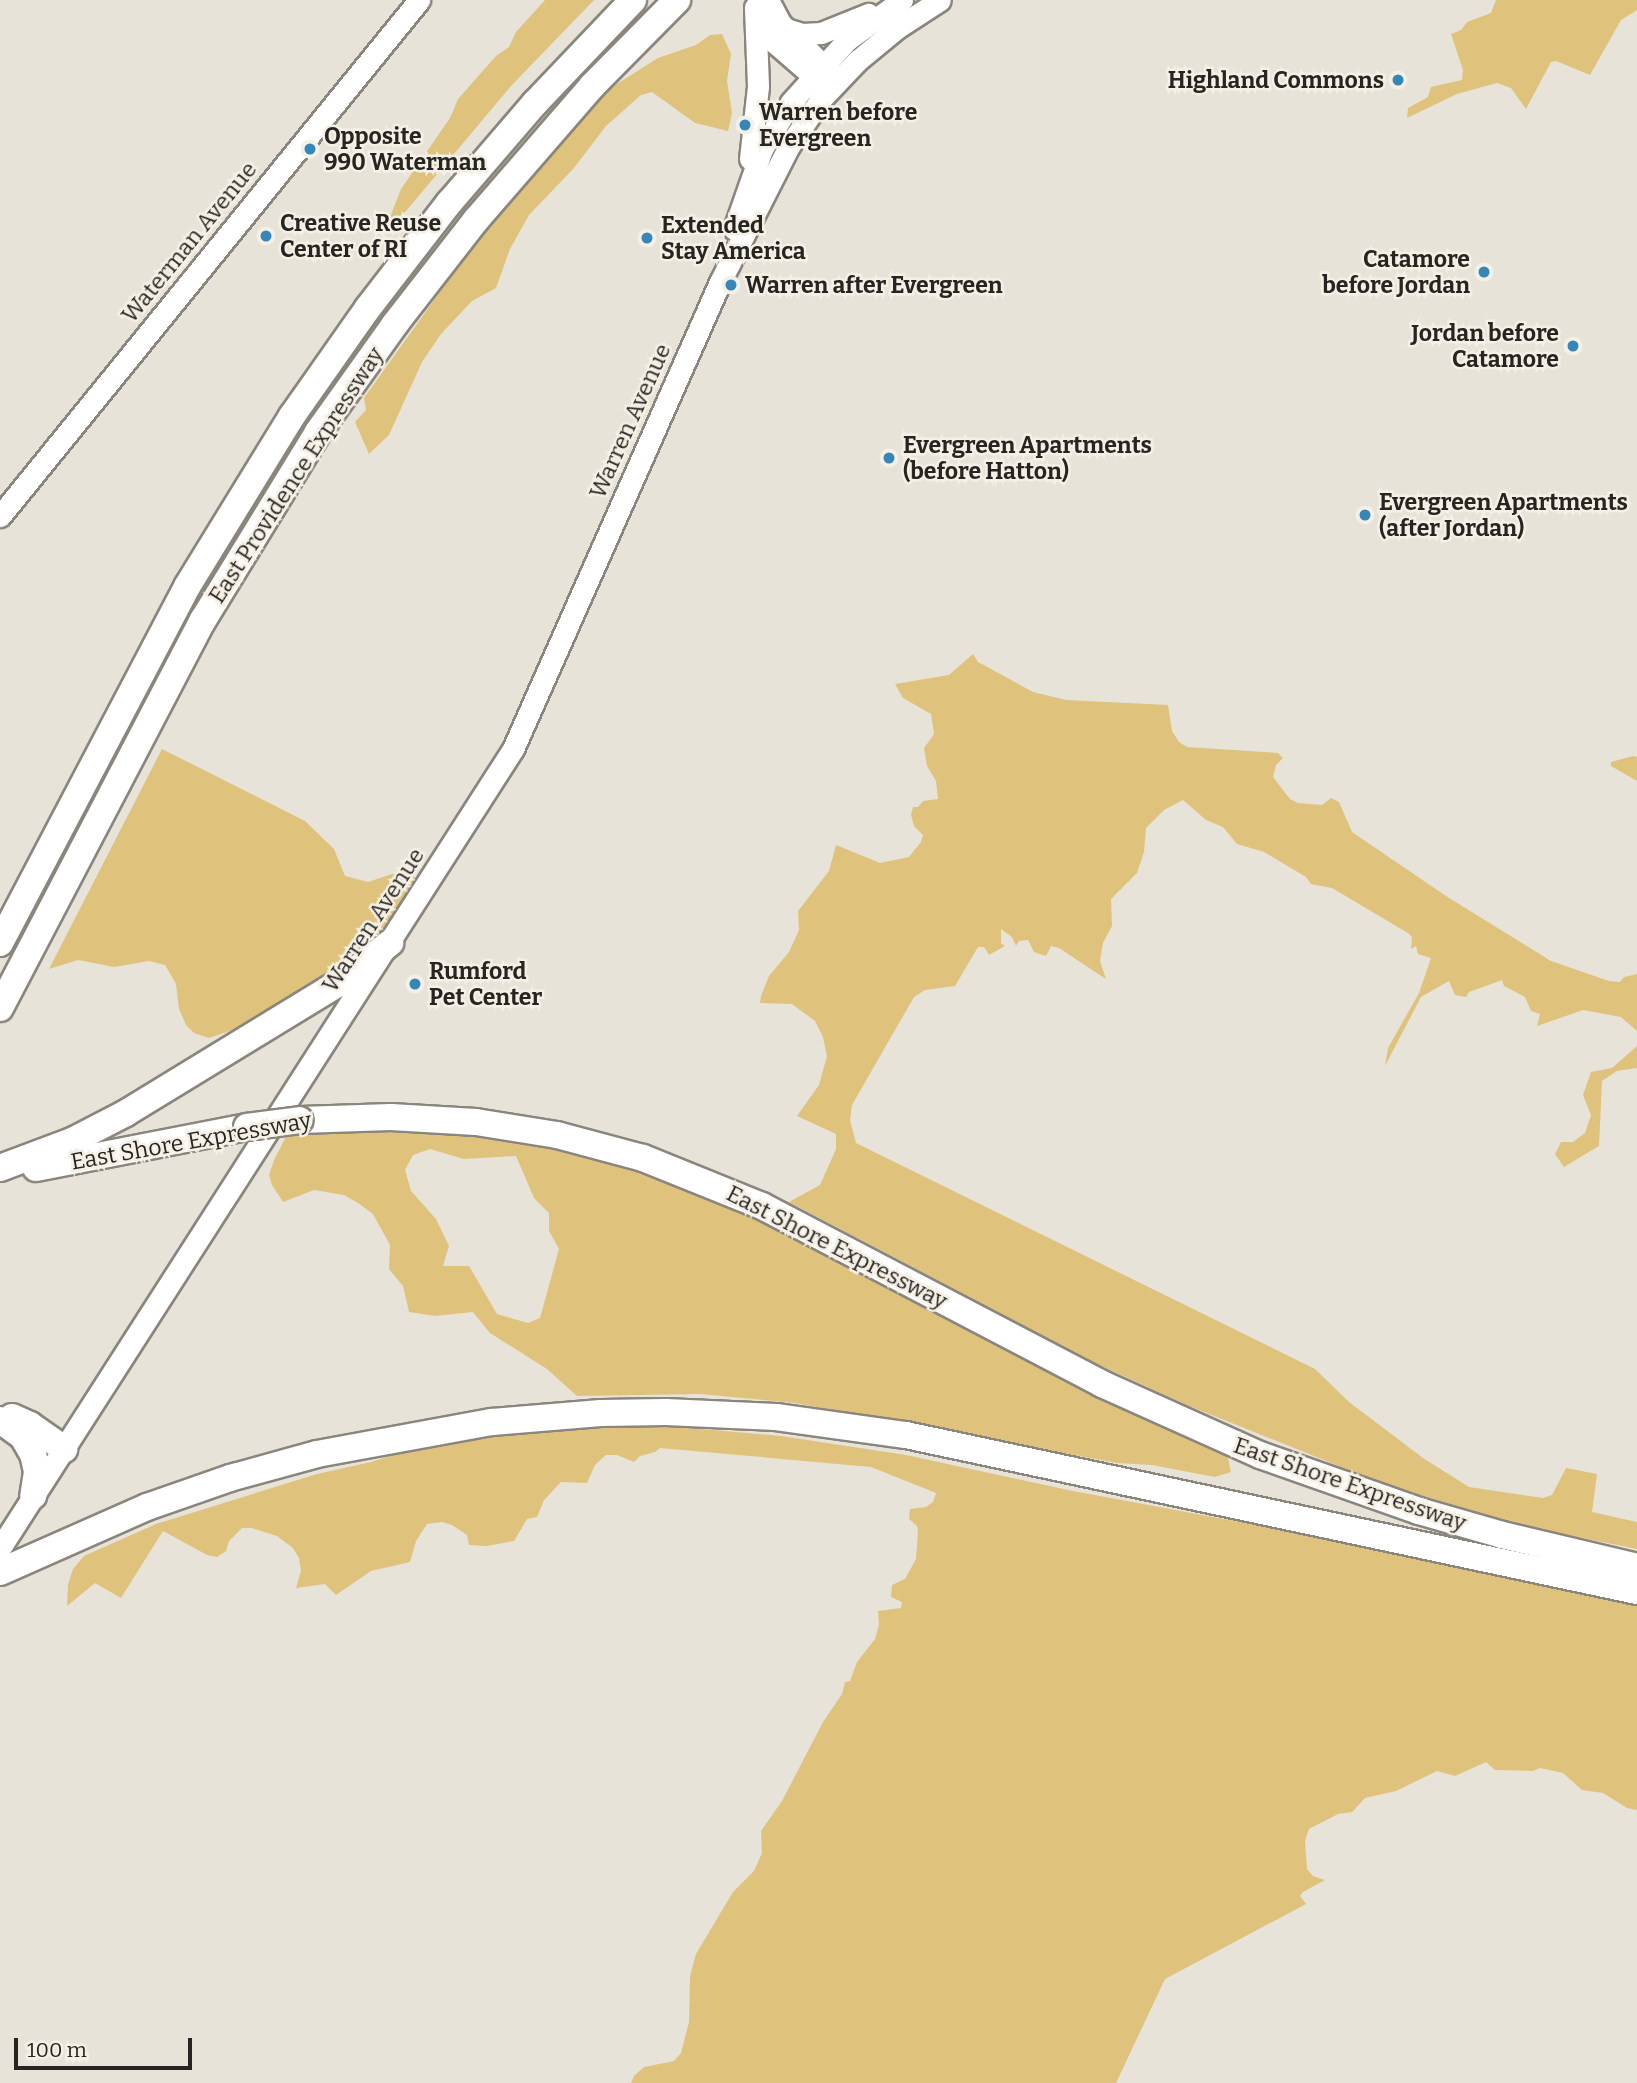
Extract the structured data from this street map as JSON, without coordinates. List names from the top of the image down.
{
  "streets": {
    "highway": ["East Providence Expressway", "East Shore Expressway"],
    "main road": ["Waterman Avenue", "Warren Avenue"]
  },
  "crossings": [
    ["Warren Avenue", "East Shore Expressway"]
  ],
  "places": [
    "Highland Commons",
    "Warren before Evergreen",
    "Opposite 990 Waterman",
    "Creative Reuse Center of RI",
    "Extended Stay America",
    "Catamore before Jordan",
    "Warren after Evergreen",
    "Jordan before Catamore",
    "Evergreen Apartments (before Hatton)",
    "Evergreen Apartments (after Jordan)",
    "Rumford Pet Center"
  ],
  "scale_bar": "100 m"
}
